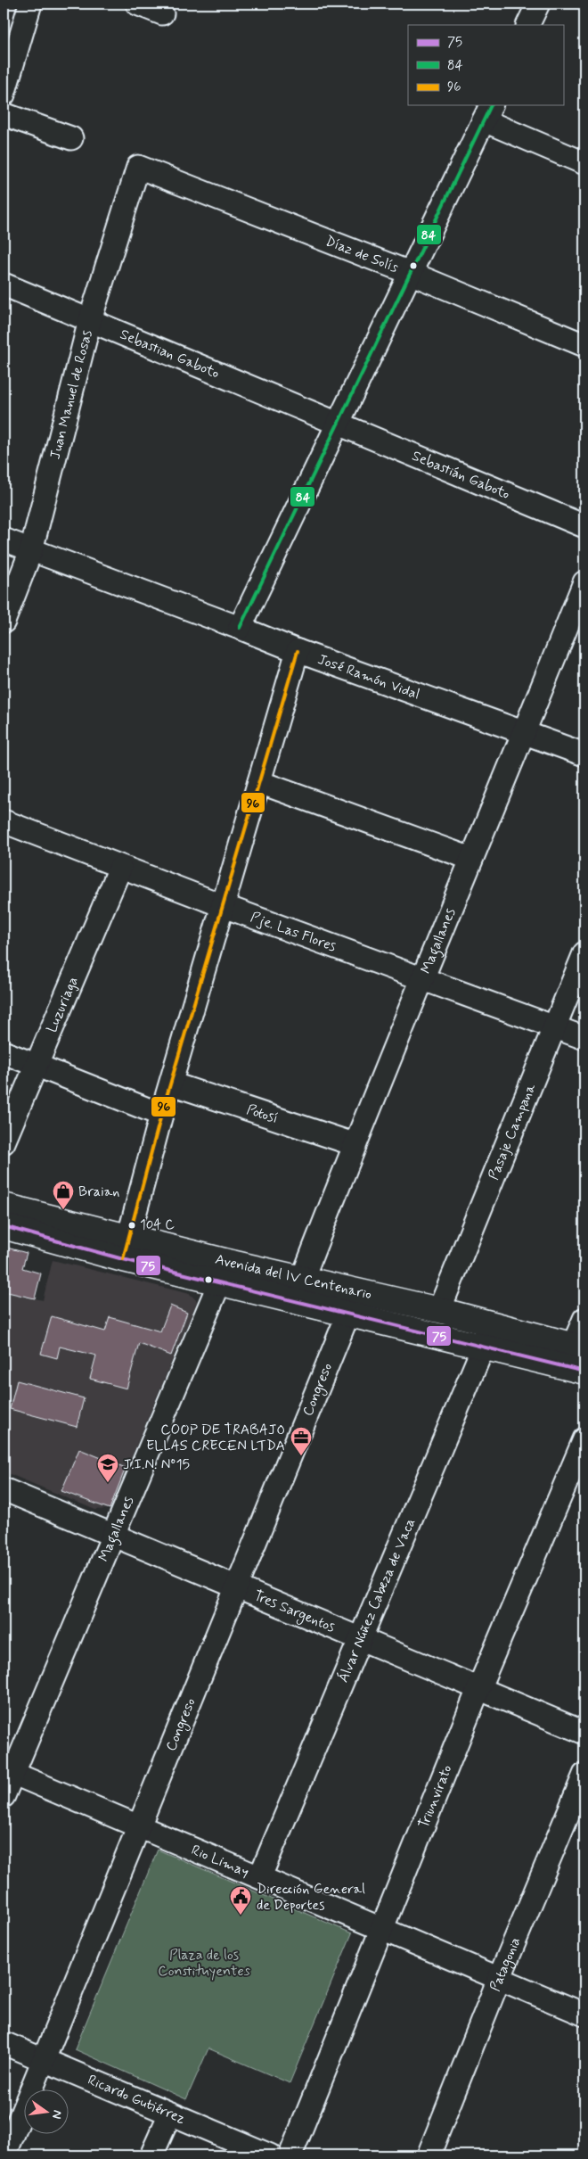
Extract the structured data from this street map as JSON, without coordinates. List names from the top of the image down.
{
  "streets": {
    "main road": ["Avenida del IV Centenario"],
    "street": [
      "Díaz de Solís",
      "Sebastian Gaboto",
      "Juan Manuel de Rosas",
      "Sebastián Gaboto",
      "José Ramón Vidal",
      "Pje. Las Flores",
      "Magallanes",
      "Luzuriaga",
      "Potosí",
      "Pasaje Campana",
      "Congreso",
      "Álvar Núñez Cabeza de Vaca",
      "Tres Sargentos",
      "Triunvirato",
      "Rio Limay",
      "Patagonia",
      "Ricardo Gutiérrez"
    ]
  },
  "crossings": [
    ["Díaz de Solís", "Juan Manuel de Rosas"],
    ["Sebastian Gaboto", "Juan Manuel de Rosas"],
    ["Sebastian Gaboto", "Sebastián Gaboto"],
    ["Juan Manuel de Rosas", "José Ramón Vidal"],
    ["José Ramón Vidal", "Magallanes"],
    ["Pje. Las Flores", "Magallanes"],
    ["Pje. Las Flores", "Luzuriaga"],
    ["Pje. Las Flores", "Pasaje Campana"],
    ["Magallanes", "Potosí"],
    ["Magallanes", "Avenida del IV Centenario"],
    ["Magallanes", "Tres Sargentos"],
    ["Magallanes", "Rio Limay"],
    ["Pasaje Campana", "Avenida del IV Centenario"],
    ["Avenida del IV Centenario", "Congreso"],
    ["Avenida del IV Centenario", "Álvar Núñez Cabeza de Vaca"],
    ["Congreso", "Tres Sargentos"],
    ["Congreso", "Rio Limay"],
    ["Congreso", "Ricardo Gutiérrez"],
    ["Álvar Núñez Cabeza de Vaca", "Tres Sargentos"],
    ["Álvar Núñez Cabeza de Vaca", "Rio Limay"],
    ["Tres Sargentos", "Triunvirato"],
    ["Triunvirato", "Rio Limay"],
    ["Rio Limay", "Patagonia"]
  ],
  "parks": ["Plaza de los Constituyentes"],
  "places": {
    "shop": ["Braian"],
    "other": ["104 C"],
    "office": ["COOP DE TRABAJO ELLAS CRECEN LTDA"],
    "school or university": ["J.I.N. Nº15"],
    "public building": ["Dirección General de Deportes"]
  },
  "lines": ["transit line 84", "transit line 96", "transit line 75"],
  "legend": ["75", "84", "96"],
  "north": "right"
}
